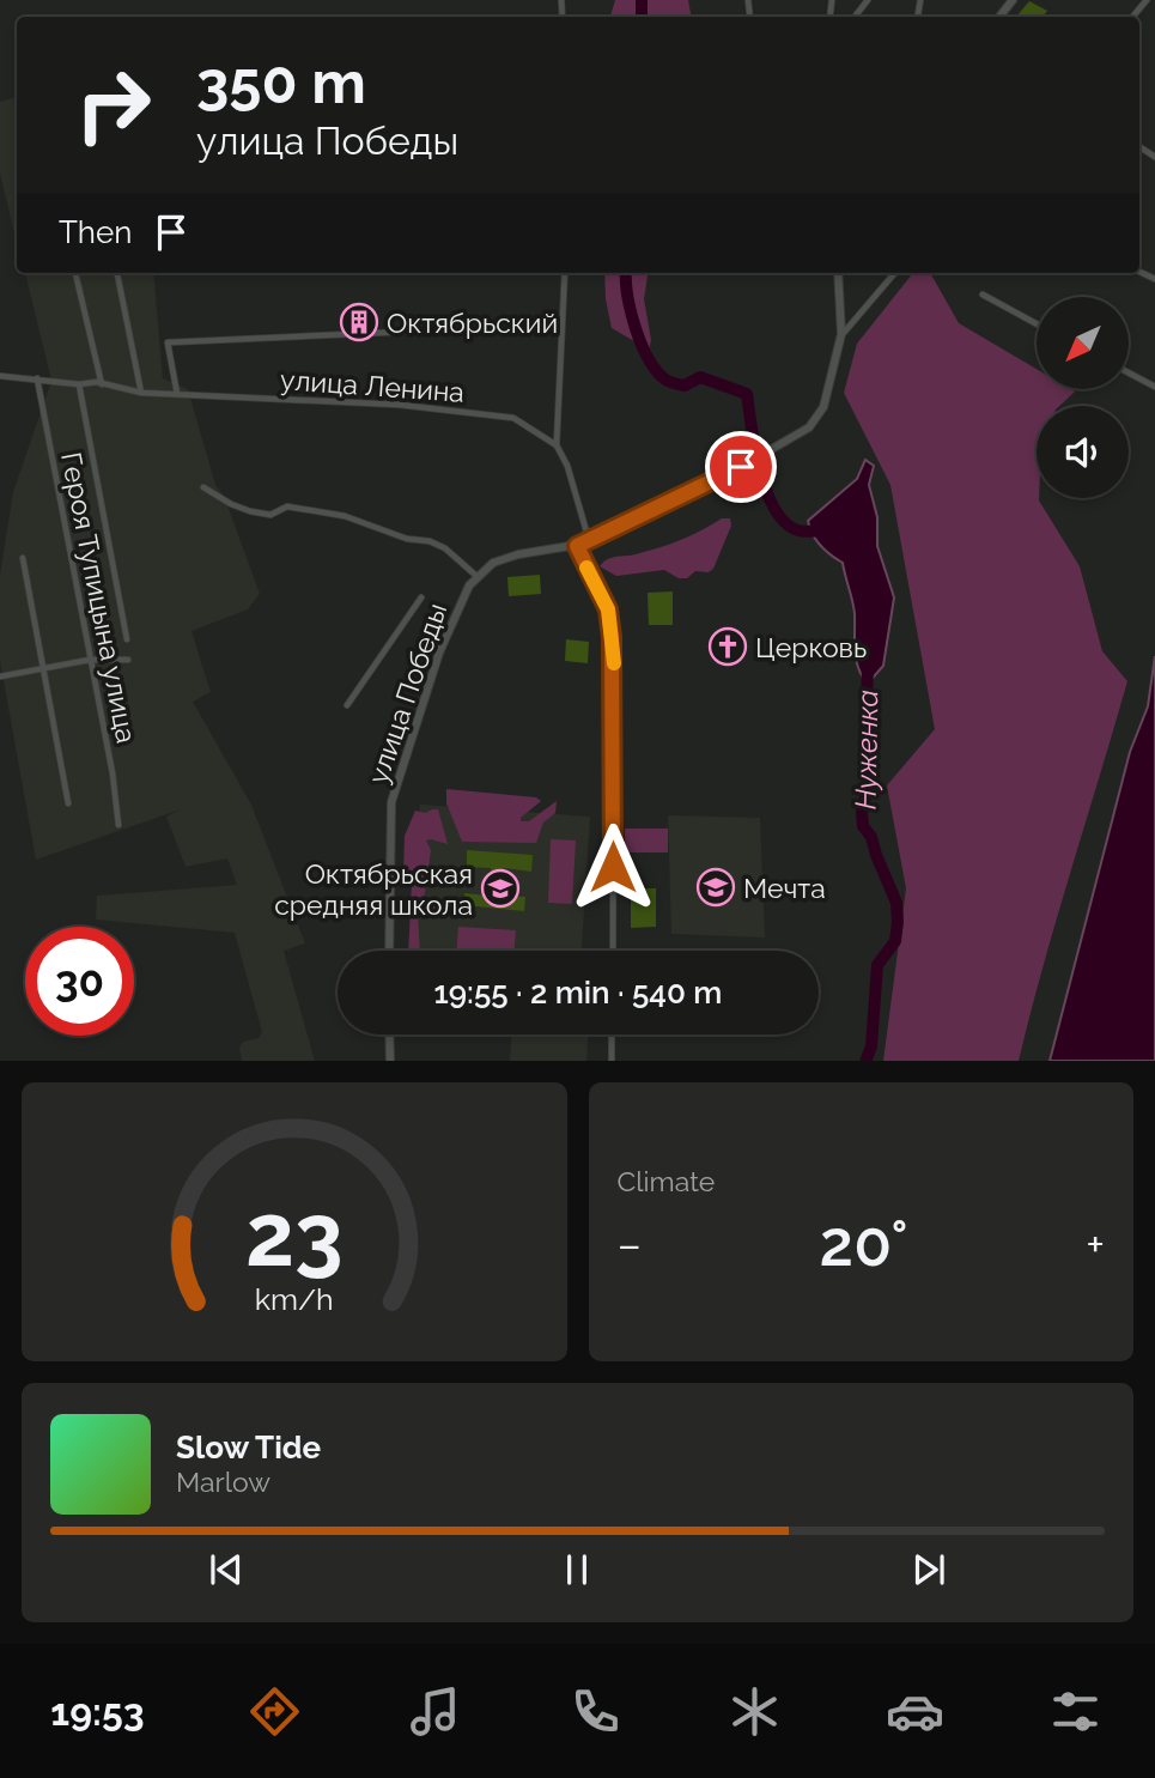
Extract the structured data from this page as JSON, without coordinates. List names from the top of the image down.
{
  "streets": {
    "street": ["улица Ленина", "Героя Тупицына улица", "улица Победы"]
  },
  "crossings": [
    ["улица Ленина", "Героя Тупицына улица"]
  ],
  "water": ["Нуженка"],
  "places": {
    "building": ["Октябрьский"],
    "church": ["Церковь"],
    "school or university": ["Мечта", "Октябрьская средняя школа"]
  },
  "north": "bottom left",
  "page": {
    "turn": ["350 m", "улица Победы"],
    "then": "Then",
    "limit": "30",
    "trip": "19:55 · 2 min · 540 m",
    "tile": "Climate",
    "heat": ["−", "20°", "+"],
    "song": ["Slow Tide", "Marlow"],
    "tabs": "19:53",
    "gauge": ["23", "km/h"]
  }
}
